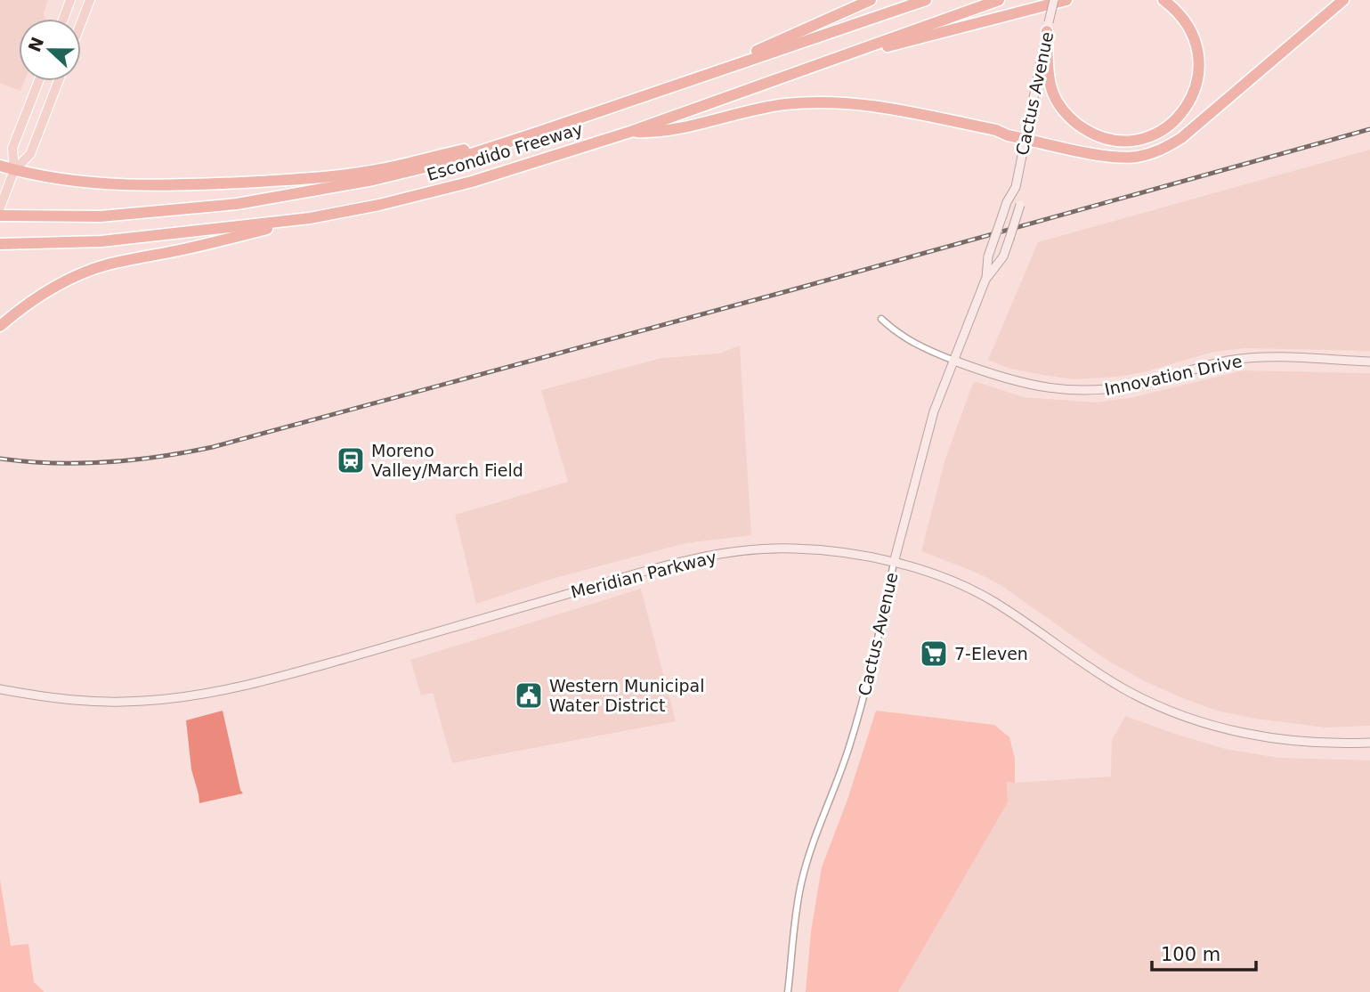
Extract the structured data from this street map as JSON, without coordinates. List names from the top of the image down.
{
  "streets": {
    "highway": ["Escondido Freeway"],
    "main road": ["Cactus Avenue", "Innovation Drive", "Meridian Parkway"]
  },
  "crossings": [
    ["Cactus Avenue", "Innovation Drive"],
    ["Cactus Avenue", "Meridian Parkway"]
  ],
  "places": {
    "station": ["Moreno Valley/March Field"],
    "supermarket": ["7-Eleven"],
    "public building": ["Western Municipal Water District"]
  },
  "scale_bar": "100 m",
  "north": "left"
}
